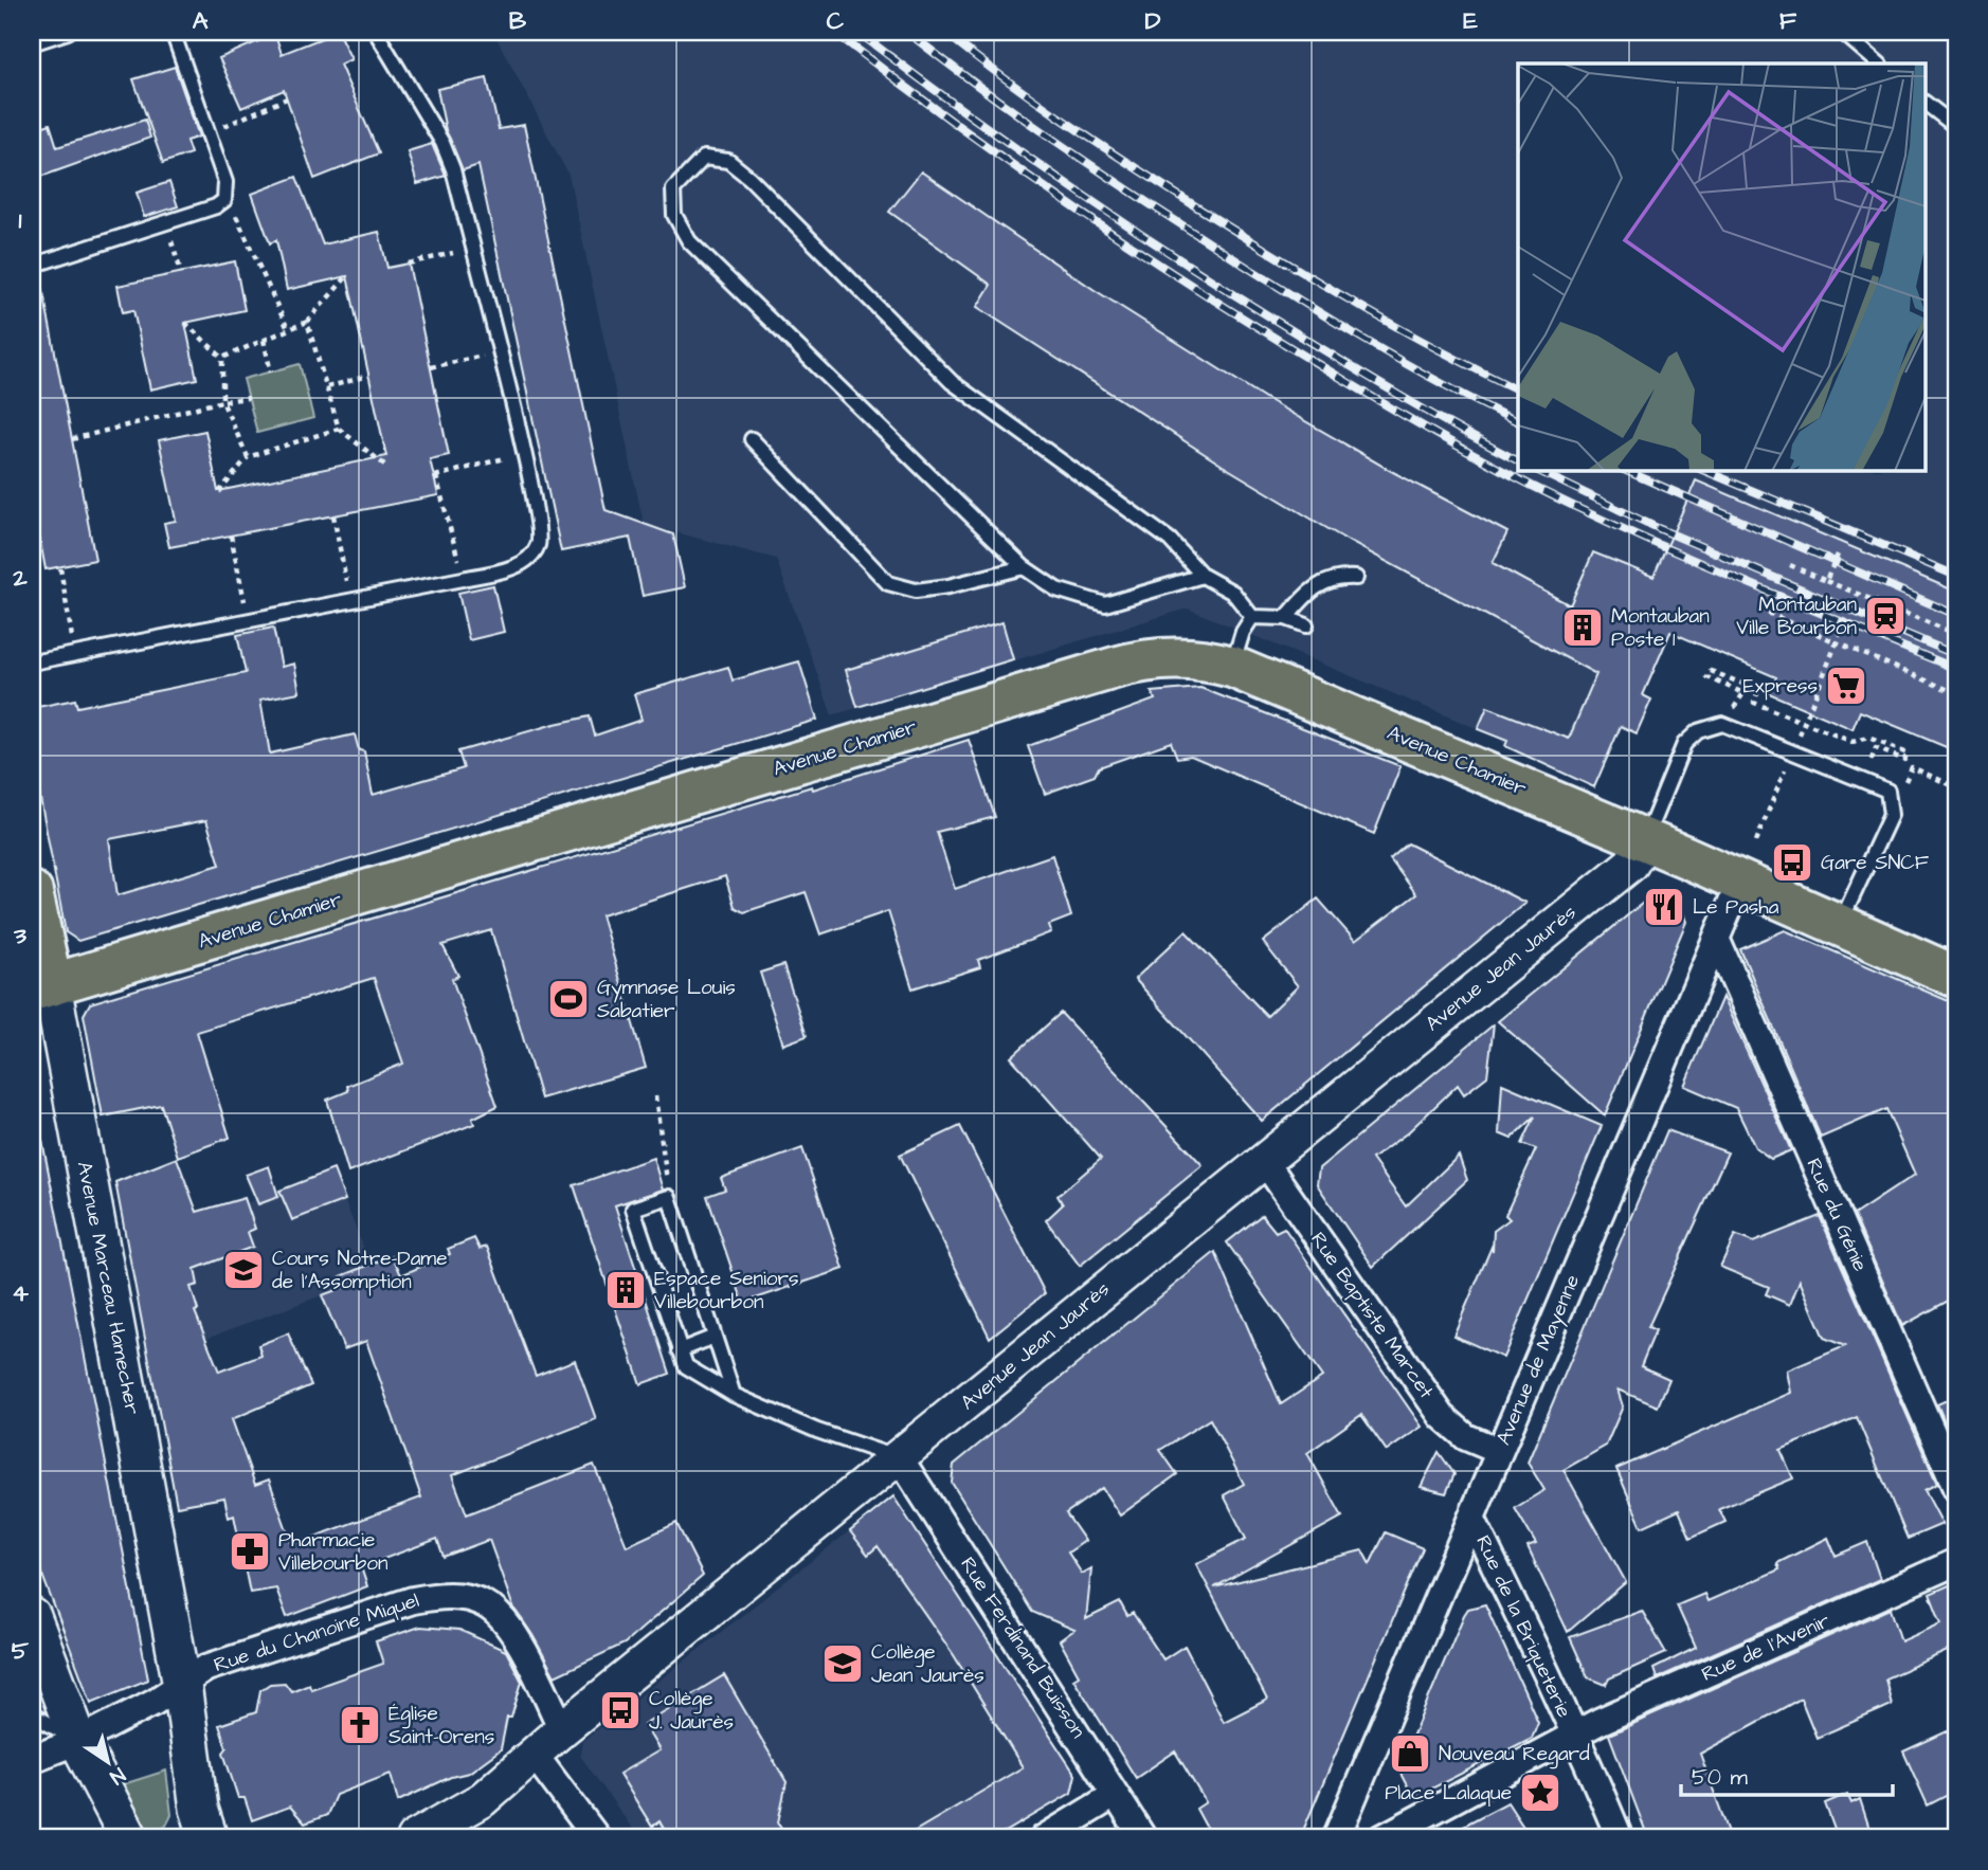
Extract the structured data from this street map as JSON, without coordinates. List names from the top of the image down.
{
  "streets": {
    "main road": ["Avenue Chamier", "Avenue Marceau Hamecher"],
    "street": [
      "Avenue Jean Jaurès",
      "Rue du Génie",
      "Rue Baptiste Marcet",
      "Avenue de Mayenne",
      "Rue de la Briqueterie",
      "Rue du Chanoine Miquel",
      "Rue Ferdinand Buisson",
      "Rue de l'Avenir"
    ]
  },
  "crossings": [
    ["Avenue Chamier", "Avenue Jean Jaurès"],
    ["Avenue Chamier", "Avenue Marceau Hamecher"],
    ["Avenue Chamier", "Avenue de Mayenne"],
    ["Avenue Jean Jaurès", "Rue Baptiste Marcet"],
    ["Avenue Jean Jaurès", "Rue du Chanoine Miquel"],
    ["Avenue Jean Jaurès", "Rue Ferdinand Buisson"],
    ["Rue du Génie", "Avenue de Mayenne"],
    ["Avenue Marceau Hamecher", "Rue du Chanoine Miquel"],
    ["Rue Baptiste Marcet", "Avenue de Mayenne"],
    ["Avenue de Mayenne", "Rue de la Briqueterie"],
    ["Rue de la Briqueterie", "Rue de l'Avenir"]
  ],
  "places": {
    "station": ["Montauban Ville Bourbon"],
    "building": ["Montauban Poste 1", "Espace Seniors Villebourbon"],
    "supermarket": ["Express"],
    "bus stop": ["Gare SNCF", "Collège J. Jaurès"],
    "restaurant": ["Le Pasha"],
    "sports": ["Gymnase Louis Sabatier"],
    "school or university": ["Cours Notre-Dame de l'Assomption", "Collège Jean Jaurès"],
    "pharmacy": ["Pharmacie Villebourbon"],
    "church": ["Église Saint-Orens"],
    "shop": ["Nouveau Regard"],
    "place": ["Place Lalaque"]
  },
  "scale_bar": "50 m",
  "north": "bottom right",
  "grid": {
    "columns": [
      "A",
      "B",
      "C",
      "D",
      "E",
      "F"
    ],
    "rows": [
      "1",
      "2",
      "3",
      "4",
      "5"
    ]
  }
}
